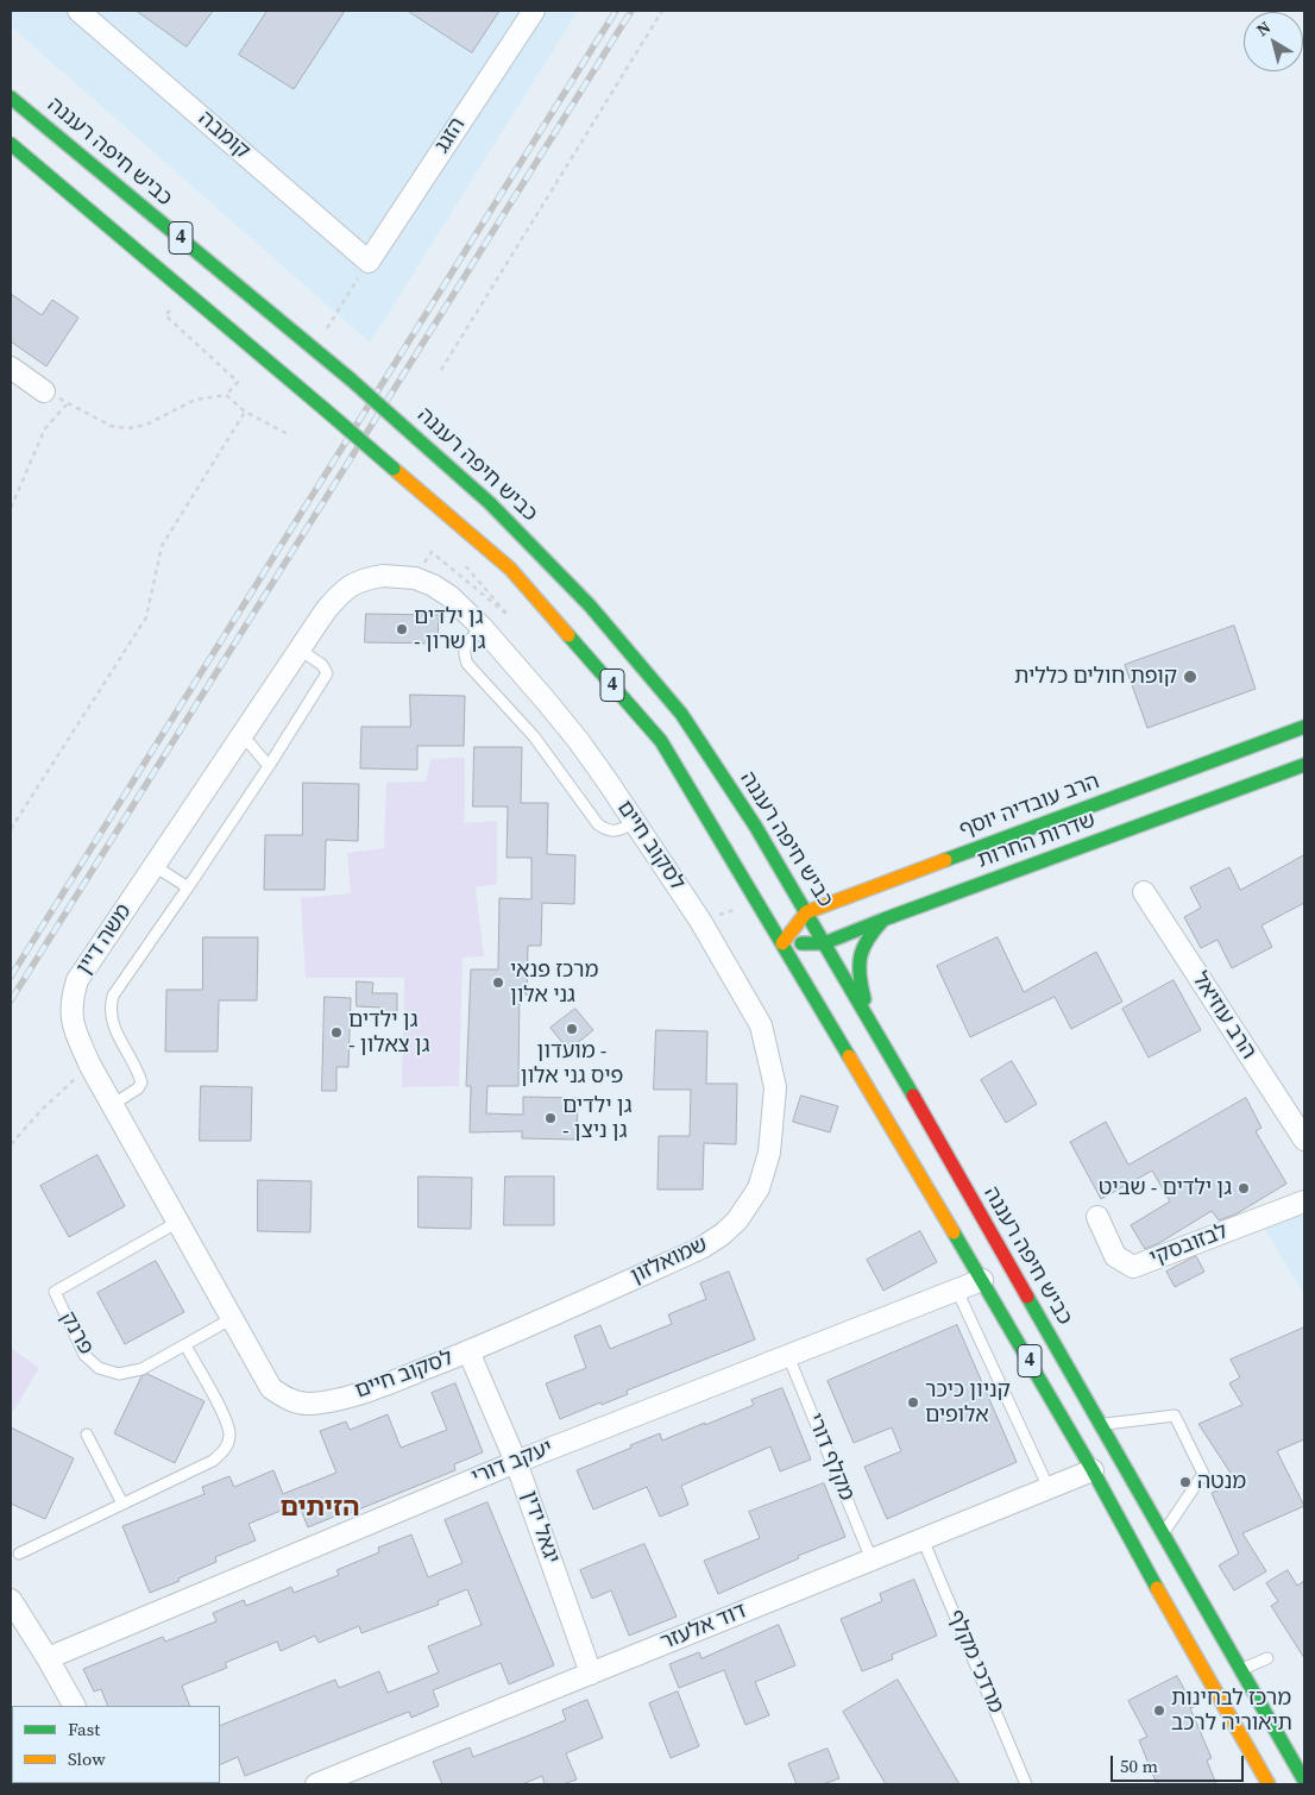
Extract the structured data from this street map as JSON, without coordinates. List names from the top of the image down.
{
  "streets": {
    "main road": [
      "כביש חיפה רעננה",
      "4",
      "הרב עובדיה יוסף",
      "שדרות החרות"
    ],
    "street": [
      "קומבה",
      "הזגג",
      "לסקוב חיים",
      "משה דיין",
      "הרב עוזיאל",
      "לבזובסקי",
      "שמואלזון",
      "יעקב דורי",
      "יגאל ידין",
      "דוד אלעזר"
    ],
    "lane": ["פרנק", "מקלף דורי", "מרדכי מקלף"]
  },
  "crossings": [
    ["קומבה", "הזגג"],
    ["כביש חיפה רעננה", "הרב עובדיה יוסף"],
    ["כביש חיפה רעננה", "שדרות החרות"],
    ["4", "שדרות החרות"],
    ["4", "יעקב דורי"],
    ["4", "דוד אלעזר"],
    ["לסקוב חיים", "משה דיין"],
    ["לסקוב חיים", "שמואלזון"],
    ["לסקוב חיים", "יגאל ידין"],
    ["משה דיין", "פרנק"],
    ["שמואלזון", "יגאל ידין"],
    ["מקלף דורי", "יעקב דורי"],
    ["מקלף דורי", "דוד אלעזר"],
    ["יעקב דורי", "יגאל ידין"],
    ["יגאל ידין", "דוד אלעזר"],
    ["דוד אלעזר", "מרדכי מקלף"]
  ],
  "districts": ["הזיתים"],
  "places": [
    "גן ילדים - גן שרון",
    "קופת חולים כללית",
    "מרכז פנאי גני אלון",
    "מועדון - פיס גני אלון",
    "גן ילדים - גן צאלון",
    "גן ילדים - גן ניצן",
    "גן ילדים - שביט",
    "קניון כיכר אלופים",
    "מנטה",
    "מרכז לבחינות תיאוריה לרכב"
  ],
  "legend": ["Fast", "Slow"],
  "scale_bar": "50 m",
  "north": "top left"
}
